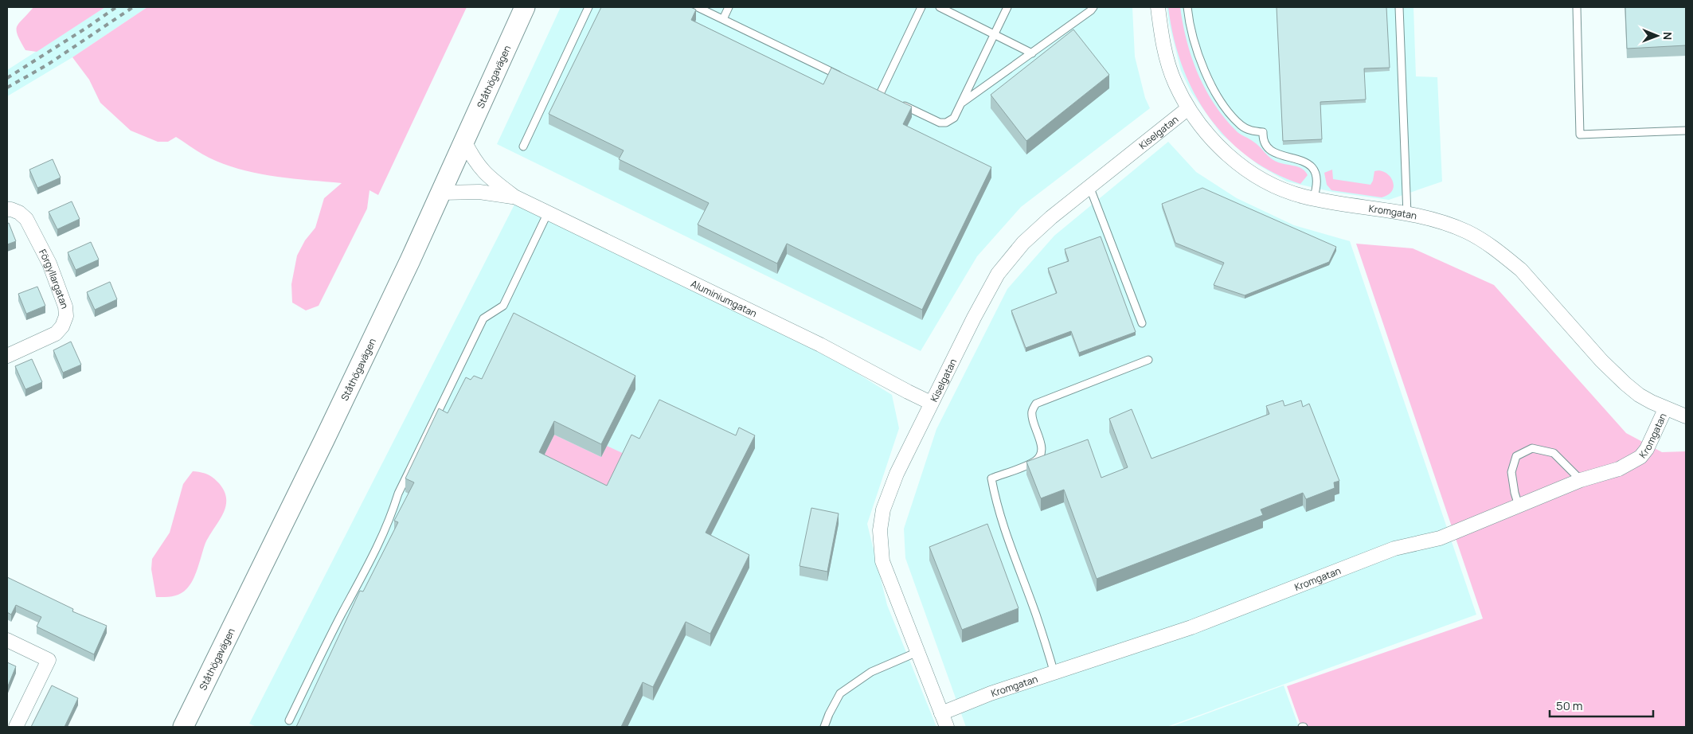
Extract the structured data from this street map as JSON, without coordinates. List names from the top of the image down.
{
  "streets": {
    "main road": ["Ståthögavägen"],
    "street": [
      "Kiselgatan",
      "Kromgatan",
      "Förgyllargatan",
      "Aluminiumgatan"
    ]
  },
  "crossings": [
    ["Ståthögavägen", "Aluminiumgatan"],
    ["Kiselgatan", "Kromgatan"],
    ["Kiselgatan", "Aluminiumgatan"]
  ],
  "scale_bar": "50 m",
  "north": "right"
}
